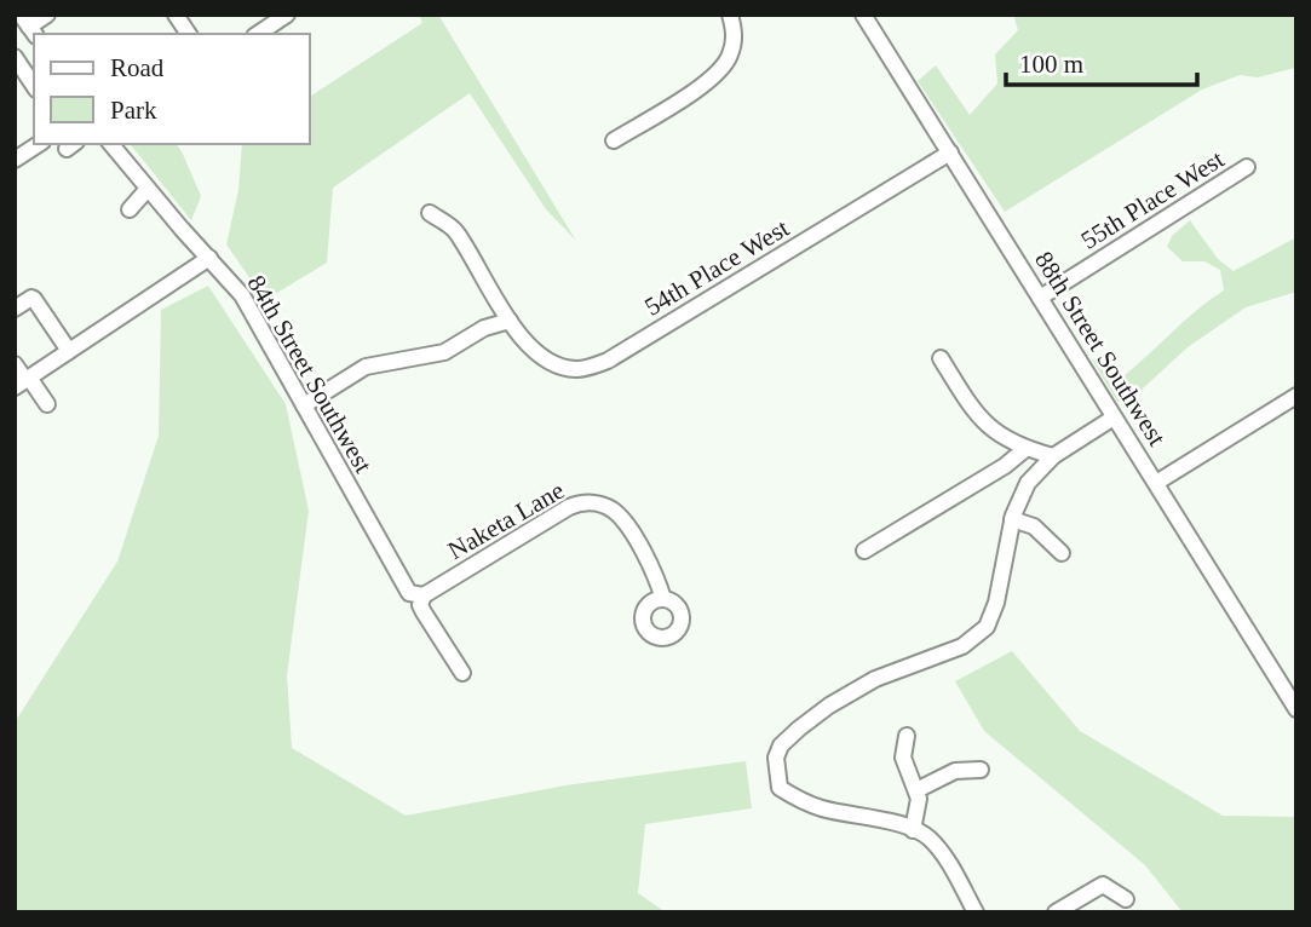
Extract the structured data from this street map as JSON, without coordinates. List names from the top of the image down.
{
  "streets": {
    "street": [
      "55th Place West",
      "54th Place West",
      "88th Street Southwest",
      "84th Street Southwest",
      "Naketa Lane"
    ]
  },
  "crossings": [
    ["55th Place West", "88th Street Southwest"],
    ["54th Place West", "88th Street Southwest"],
    ["84th Street Southwest", "Naketa Lane"]
  ],
  "legend": ["Road", "Park"],
  "scale_bar": "100 m"
}
